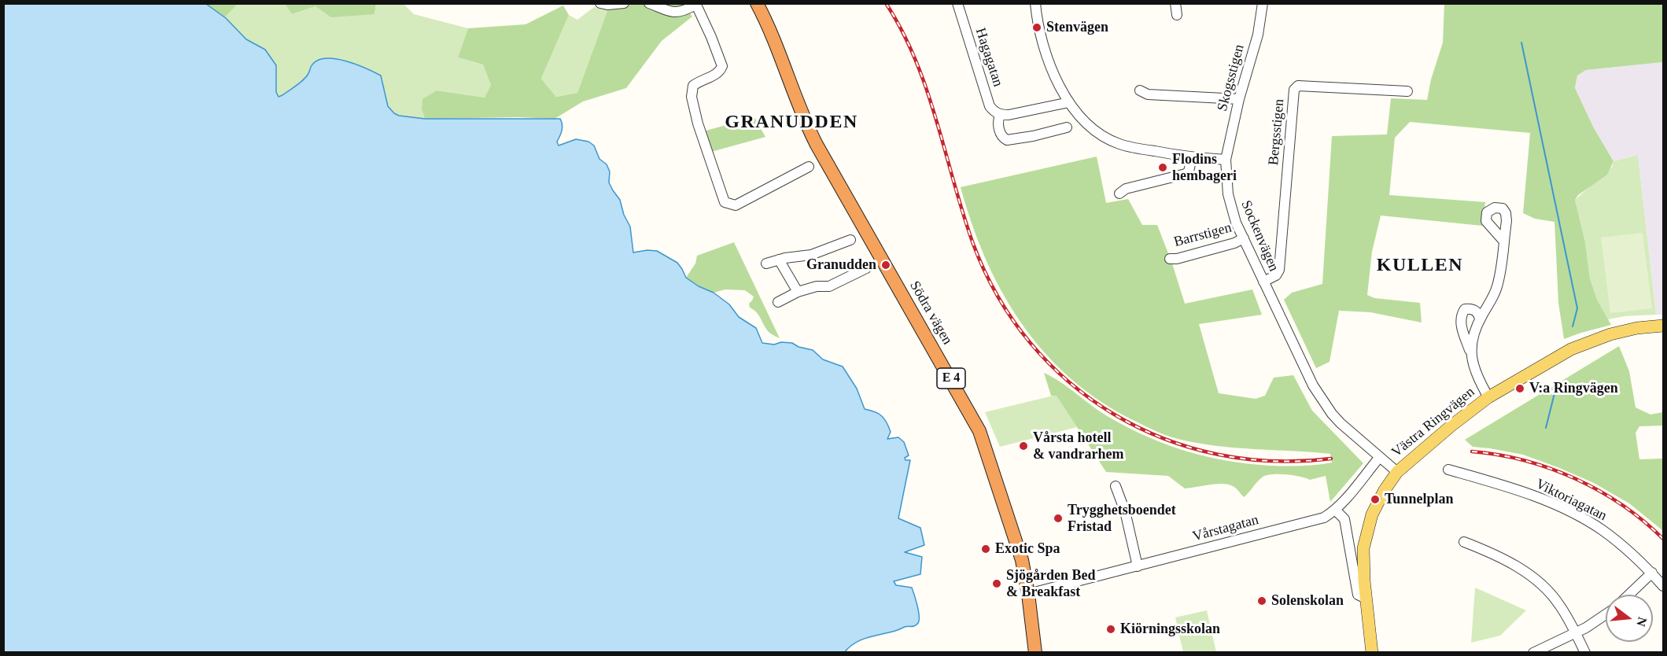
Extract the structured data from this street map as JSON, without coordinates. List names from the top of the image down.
{
  "streets": {
    "highway": ["Södra vägen", "E 4"],
    "main road": ["Västra Ringvägen"],
    "street": [
      "Hagagatan",
      "Skogsstigen",
      "Bergsstigen",
      "Barrstigen",
      "Sockenvägen",
      "Viktoriagatan",
      "Vårstagatan"
    ]
  },
  "crossings": [
    ["Skogsstigen", "Sockenvägen"],
    ["Bergsstigen", "Sockenvägen"],
    ["Barrstigen", "Sockenvägen"],
    ["Sockenvägen", "Västra Ringvägen"],
    ["Sockenvägen", "Vårstagatan"],
    ["Södra vägen", "Vårstagatan"]
  ],
  "districts": ["GRANUDDEN", "KULLEN"],
  "places": [
    "Stenvägen",
    "Flodins hembageri",
    "Granudden",
    "V:a Ringvägen",
    "Vårsta hotell & vandrarhem",
    "Tunnelplan",
    "Trygghetsboendet Fristad",
    "Exotic Spa",
    "Sjögården Bed & Breakfast",
    "Solenskolan",
    "Kiörningsskolan"
  ],
  "north": "right"
}
